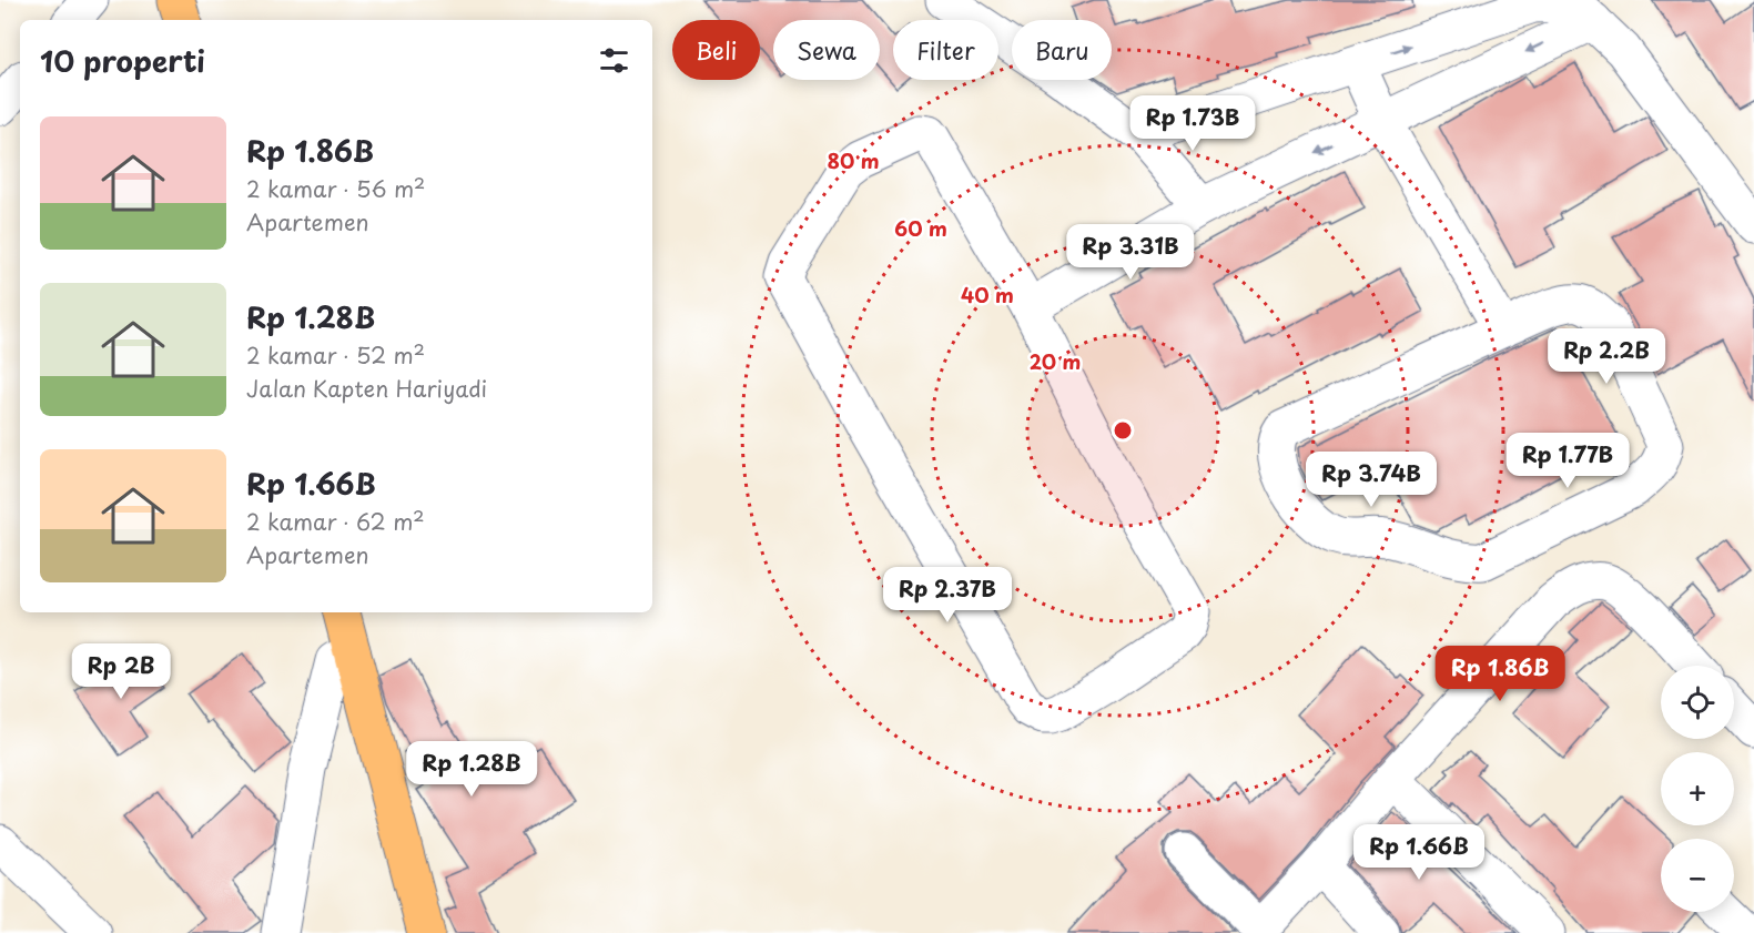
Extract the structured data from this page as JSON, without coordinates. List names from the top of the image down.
{
  "page": {
    "chip": [
      "Beli",
      "Sewa",
      "Filter",
      "Baru"
    ],
    "heading": "10 properti",
    "price": [
      "Rp 1.73B",
      "Rp 3.31B",
      "Rp 2.2B",
      "Rp 1.77B",
      "Rp 3.74B",
      "Rp 2.37B",
      "Rp 2B",
      "Rp 1.86B",
      "Rp 1.28B",
      "Rp 1.66B"
    ],
    "list": [
      {
        "name": "Rp 1.86B",
        "note": "2 kamar · 56 m² · Apartemen"
      },
      {
        "name": "Rp 1.28B",
        "note": "2 kamar · 52 m² · Jalan Kapten Hariyadi"
      },
      {
        "name": "Rp 1.66B",
        "note": "2 kamar · 62 m² · Apartemen"
      }
    ],
    "map_buttons": ["+", "−"]
  },
  "rings": [
    "80 m",
    "60 m",
    "40 m",
    "20 m"
  ]
}
